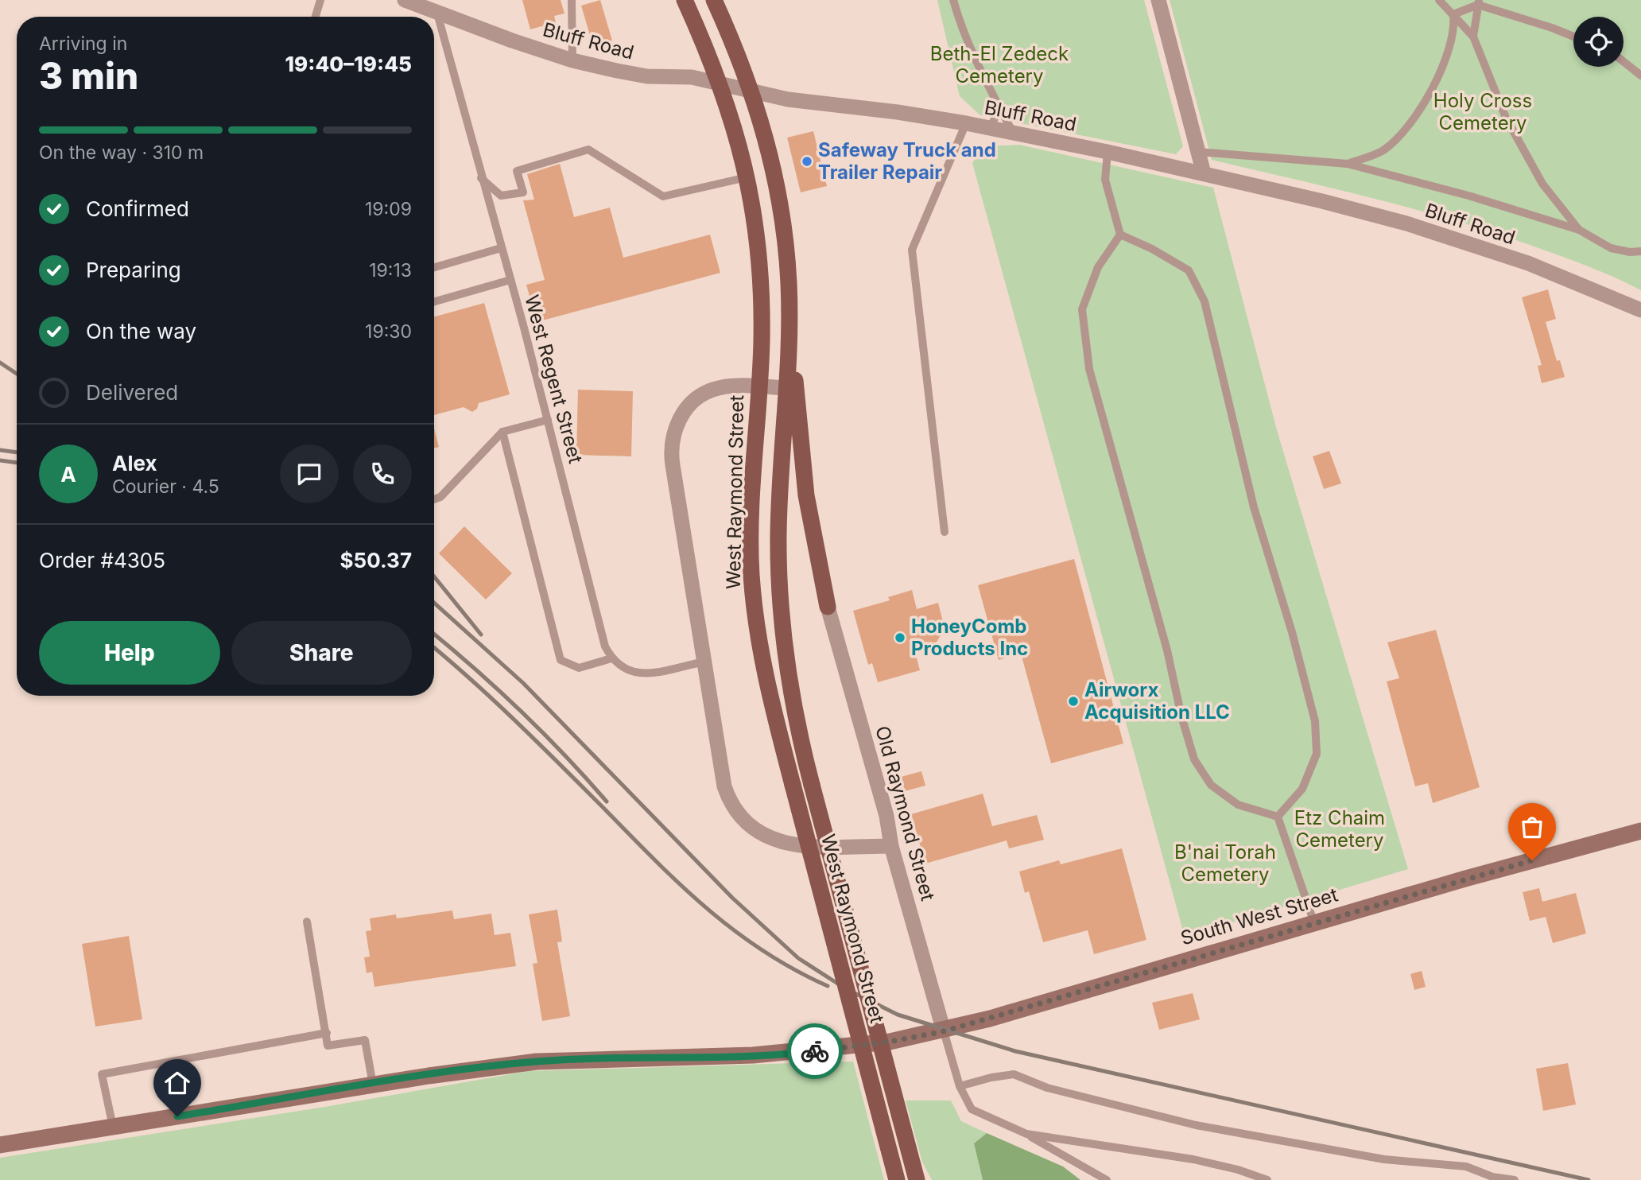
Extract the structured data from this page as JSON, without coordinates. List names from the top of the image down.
{
  "streets": {
    "main road": ["West Raymond Street", "South West Street"],
    "street": ["Bluff Road", "Old Raymond Street"],
    "lane": ["West Regent Street"]
  },
  "crossings": [
    ["Bluff Road", "West Regent Street"],
    ["Bluff Road", "West Raymond Street"],
    ["Old Raymond Street", "South West Street"]
  ],
  "parks": [
    "Beth-El Zedeck Cemetery",
    "Holy Cross Cemetery",
    "Etz Chaim Cemetery",
    "B'nai Torah Cemetery"
  ],
  "places": ["Safeway Truck and Trailer Repair", "HoneyComb Products Inc", "Airworx Acquisition LLC"],
  "page": {
    "heading": ["3 min", "Arriving in", "19:40–19:45"],
    "panel": [
      "Alex",
      "Courier · 4.5",
      "Order #4305",
      "$50.37"
    ],
    "bar": "On the way · 310 m",
    "list": [
      ["Confirmed", "19:09"],
      ["Preparing", "19:13"],
      ["On the way", "19:30"],
      "Delivered"
    ],
    "round": "A",
    "buttons": ["Help", "Share"]
  }
}
